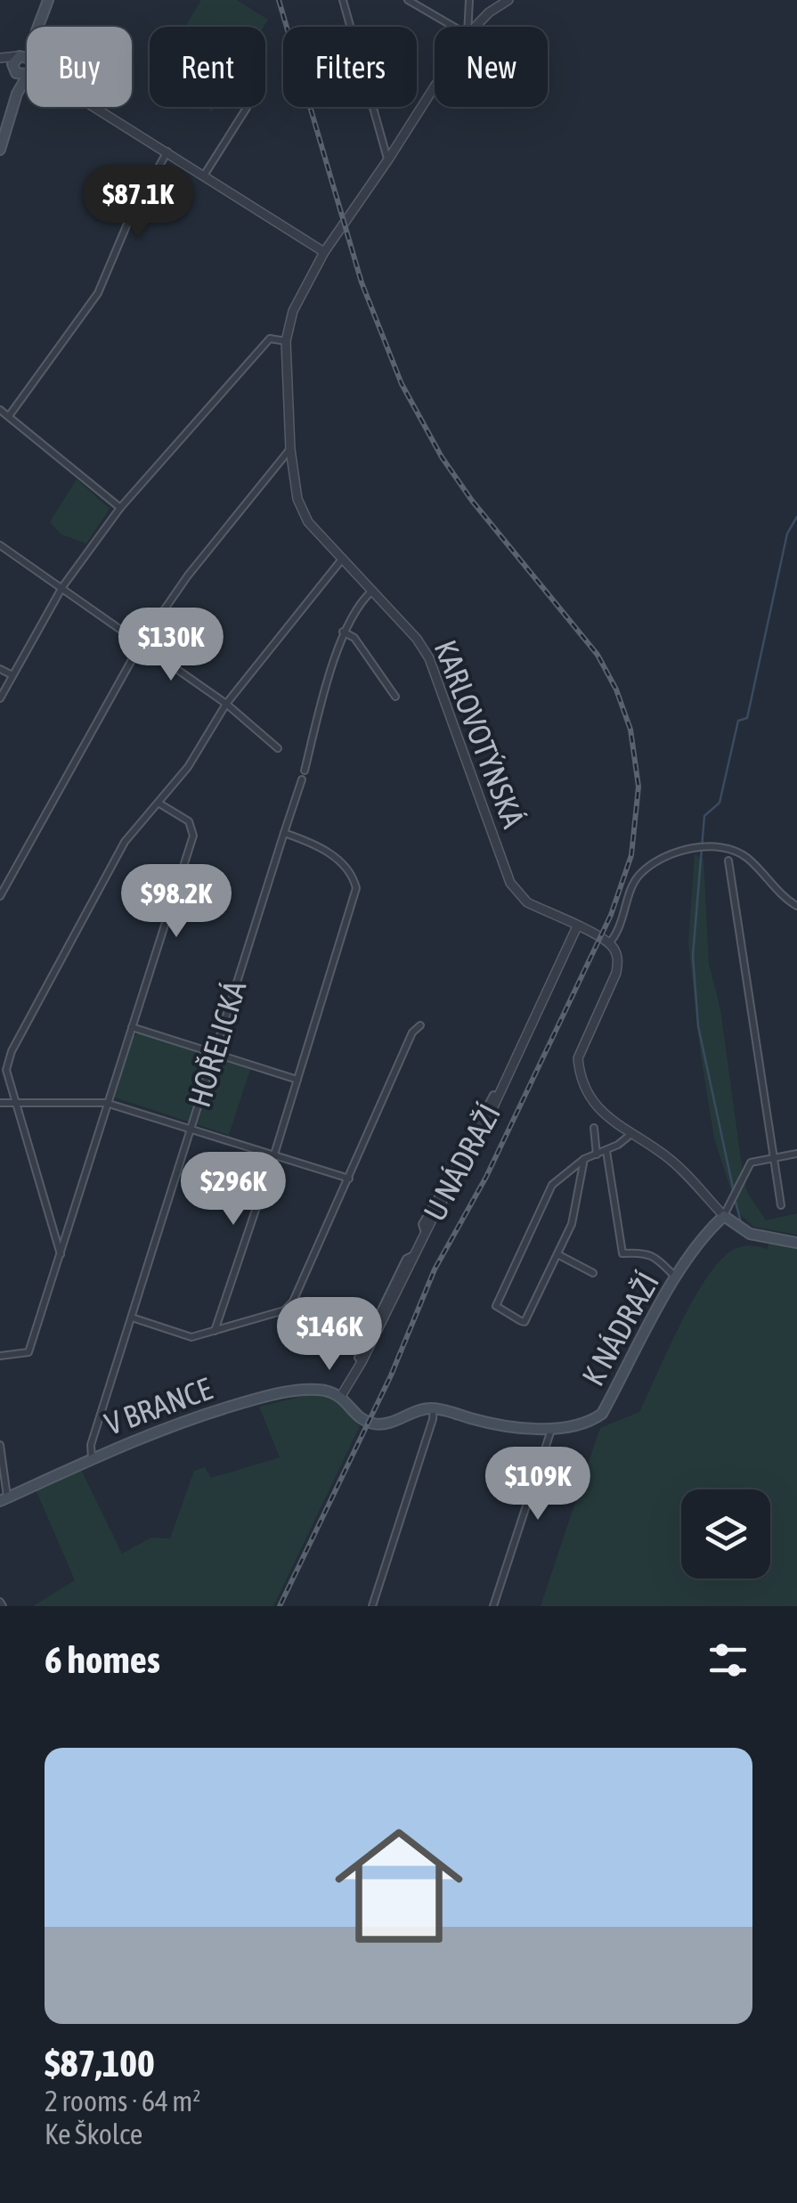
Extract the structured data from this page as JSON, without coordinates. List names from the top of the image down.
{
  "streets": {
    "main road": ["K NÁDRAŽÍ", "V BRANCE"],
    "street": ["KARLOVOTÝNSKÁ", "HOŘELICKÁ", "U NÁDRAŽÍ"]
  },
  "crossings": [
    ["KARLOVOTÝNSKÁ", "U NÁDRAŽÍ"],
    ["HOŘELICKÁ", "V BRANCE"],
    ["U NÁDRAŽÍ", "V BRANCE"]
  ],
  "page": {
    "chip": [
      "Buy",
      "Rent",
      "Filters",
      "New"
    ],
    "price": [
      "$87.1K",
      "$130K",
      "$98.2K",
      "$296K",
      "$146K",
      "$109K"
    ],
    "heading": "6 homes",
    "list": [
      {
        "name": "$87,100",
        "note": "2 rooms · 64 m² · Ke Školce"
      }
    ]
  }
}
